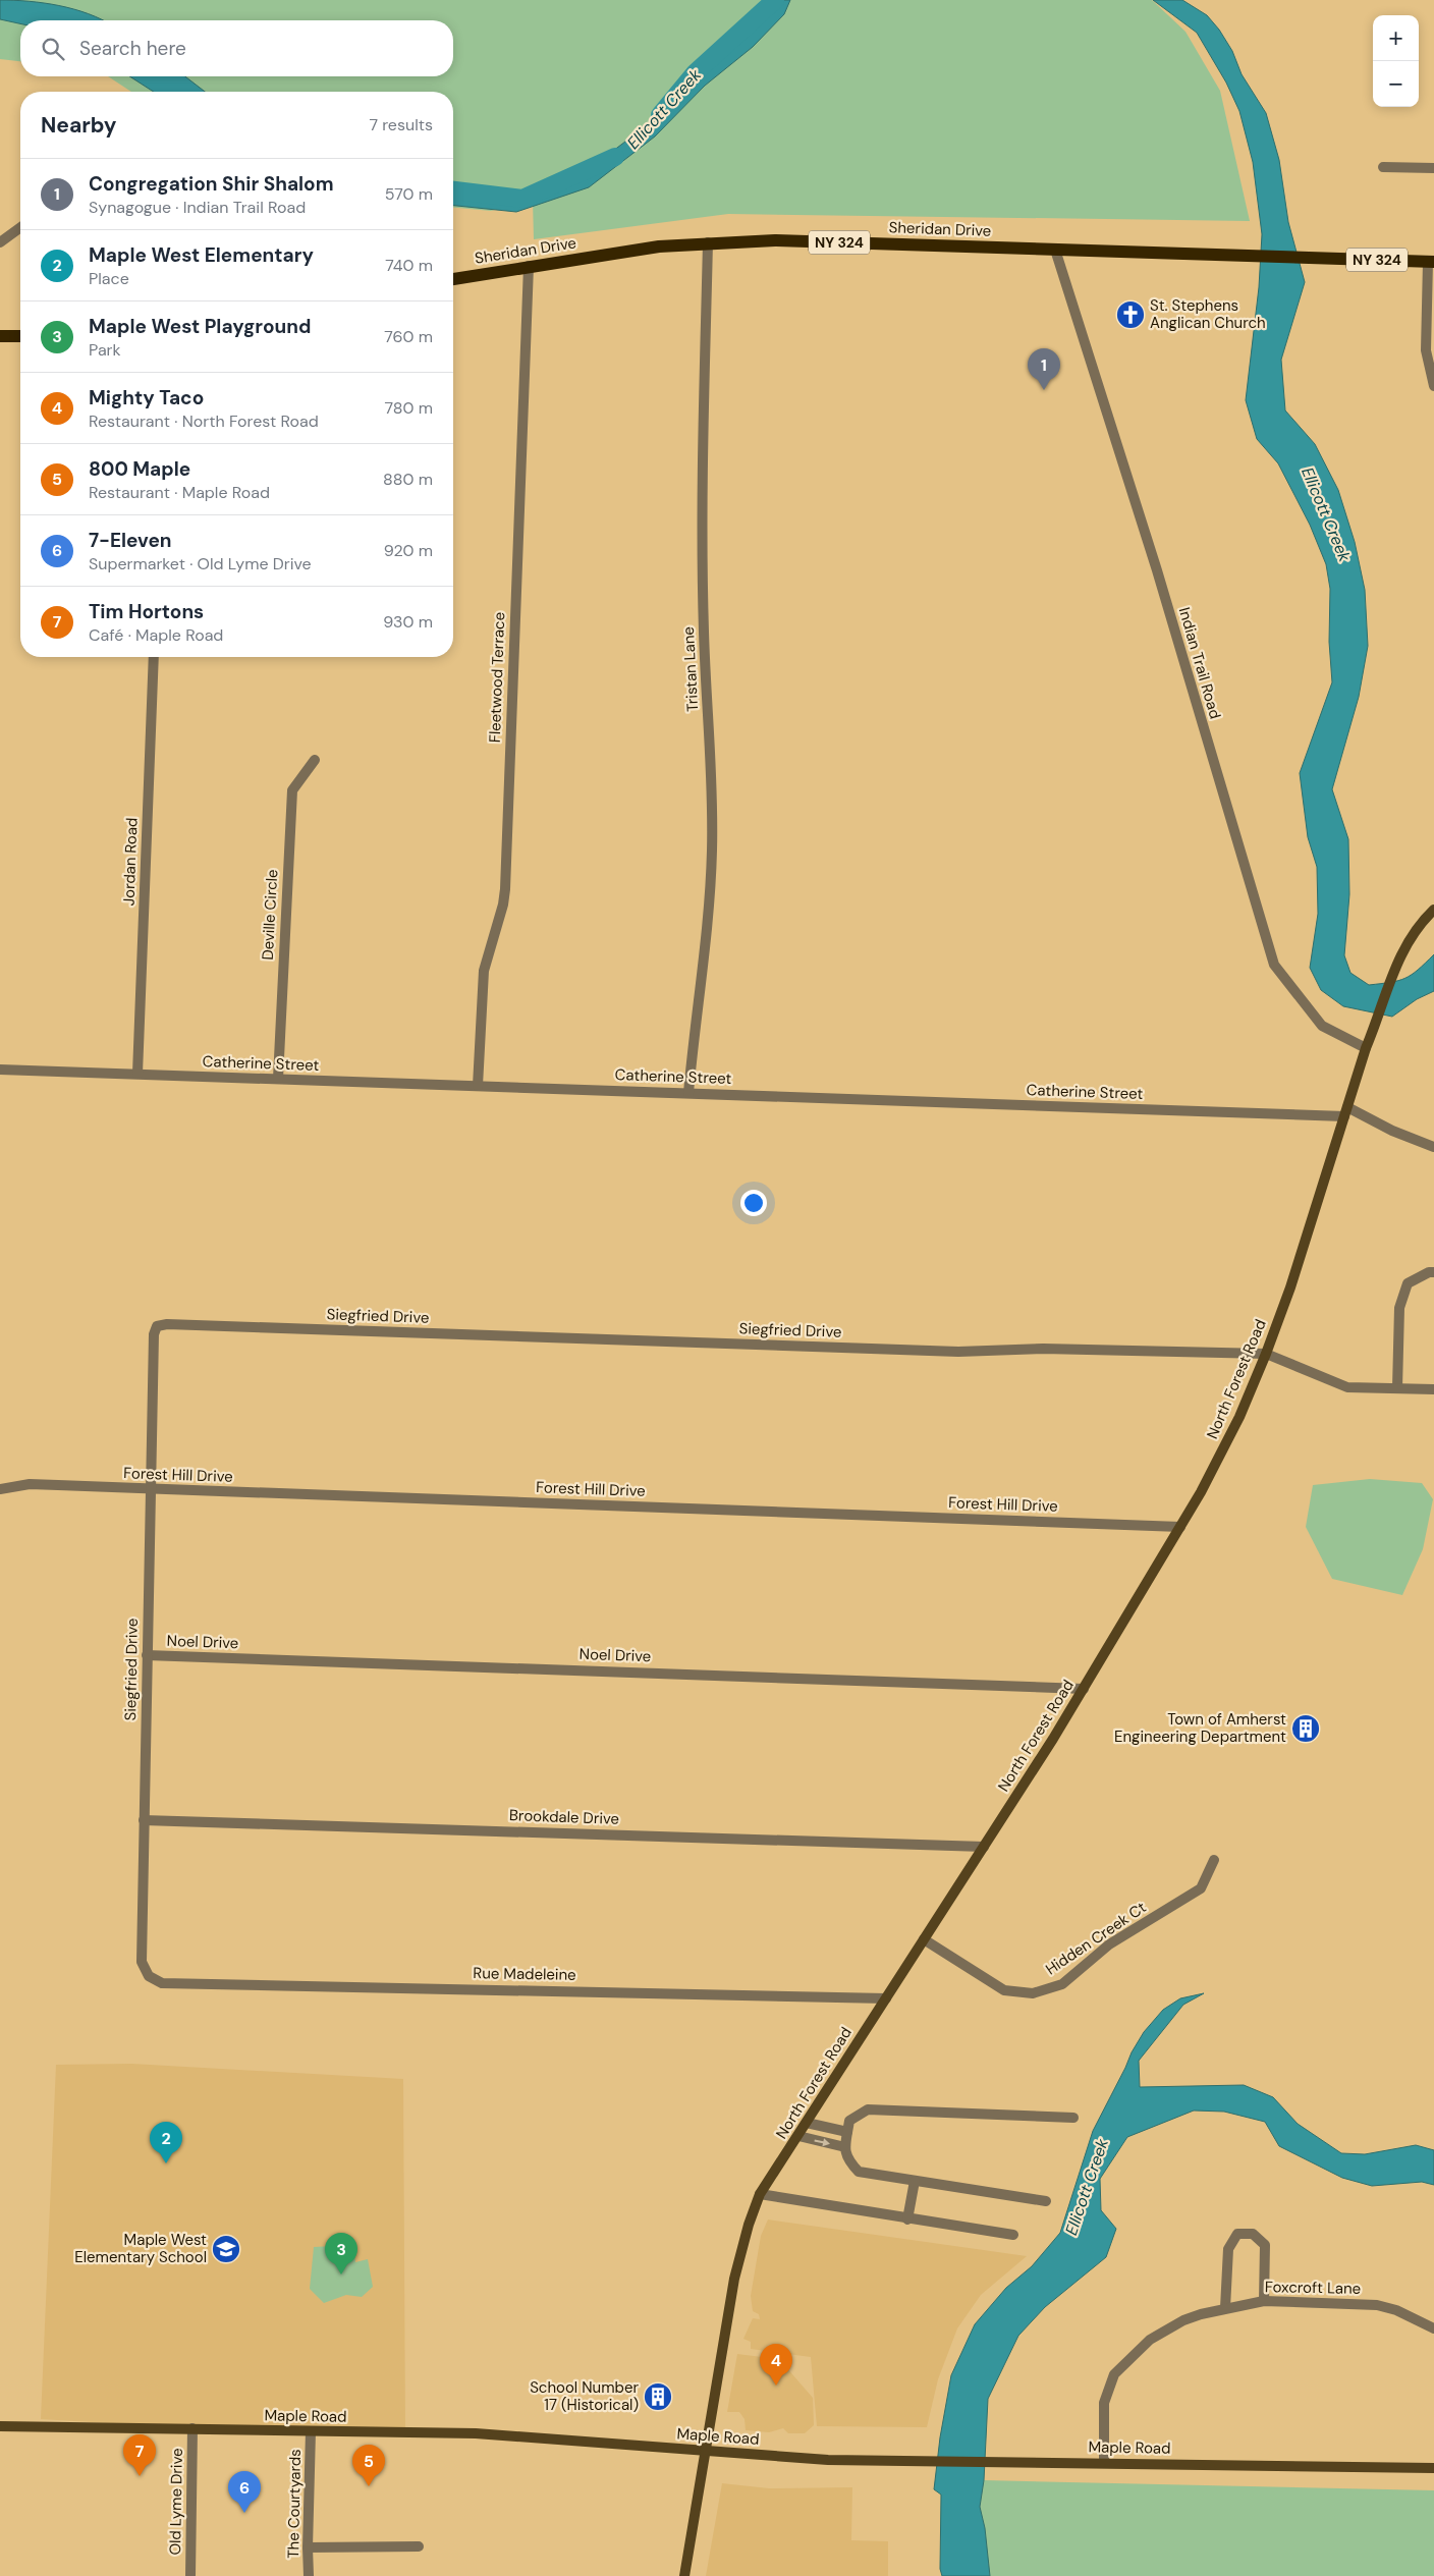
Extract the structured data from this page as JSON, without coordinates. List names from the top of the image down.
{
  "streets": {
    "main road": ["Sheridan Drive", "NY 324"],
    "street": [
      "Indian Trail Road",
      "Tristan Lane",
      "Fleetwood Terrace",
      "Jordan Road",
      "Deville Circle",
      "Catherine Street",
      "Siegfried Drive",
      "North Forest Road",
      "Forest Hill Drive",
      "Noel Drive",
      "Brookdale Drive",
      "Hidden Creek Ct",
      "Rue Madeleine",
      "Foxcroft Lane",
      "Maple Road",
      "Old Lyme Drive",
      "The Courtyards"
    ]
  },
  "crossings": [
    ["Sheridan Drive", "Indian Trail Road"],
    ["Sheridan Drive", "Tristan Lane"],
    ["Sheridan Drive", "Fleetwood Terrace"],
    ["Indian Trail Road", "North Forest Road"],
    ["Tristan Lane", "Catherine Street"],
    ["Fleetwood Terrace", "Catherine Street"],
    ["Jordan Road", "Catherine Street"],
    ["Deville Circle", "Catherine Street"],
    ["Catherine Street", "North Forest Road"],
    ["Siegfried Drive", "North Forest Road"],
    ["Siegfried Drive", "Forest Hill Drive"],
    ["Siegfried Drive", "Noel Drive"],
    ["Siegfried Drive", "Brookdale Drive"],
    ["Siegfried Drive", "Rue Madeleine"],
    ["North Forest Road", "Forest Hill Drive"],
    ["North Forest Road", "Noel Drive"],
    ["North Forest Road", "Brookdale Drive"],
    ["North Forest Road", "Hidden Creek Ct"],
    ["North Forest Road", "Rue Madeleine"],
    ["North Forest Road", "Maple Road"],
    ["Foxcroft Lane", "Maple Road"],
    ["Maple Road", "Old Lyme Drive"],
    ["Maple Road", "The Courtyards"]
  ],
  "water": ["Ellicott Creek"],
  "places": {
    "church": ["St. Stephens Anglican Church"],
    "building": ["Town of Amherst Engineering Department", "School Number 17 (Historical)"],
    "school or university": ["Maple West Elementary School"]
  },
  "page": {
    "map_buttons": ["+", "−"],
    "search": "Search here",
    "heading": ["Nearby", "7 results"],
    "list": [
      {
        "mark": "1",
        "name": "Congregation Shir Shalom",
        "note": "Synagogue · Indian Trail Road",
        "value": "570 m"
      },
      {
        "mark": "2",
        "name": "Maple West Elementary",
        "note": "Place",
        "value": "740 m"
      },
      {
        "mark": "3",
        "name": "Maple West Playground",
        "note": "Park",
        "value": "760 m"
      },
      {
        "mark": "4",
        "name": "Mighty Taco",
        "note": "Restaurant · North Forest Road",
        "value": "780 m"
      },
      {
        "mark": "5",
        "name": "800 Maple",
        "note": "Restaurant · Maple Road",
        "value": "880 m"
      },
      {
        "mark": "6",
        "name": "7-Eleven",
        "note": "Supermarket · Old Lyme Drive",
        "value": "920 m"
      },
      {
        "mark": "7",
        "name": "Tim Hortons",
        "note": "Café · Maple Road",
        "value": "930 m"
      }
    ],
    "pins": [
      "1",
      "2",
      "3",
      "4",
      "7",
      "5",
      "6"
    ]
  }
}
